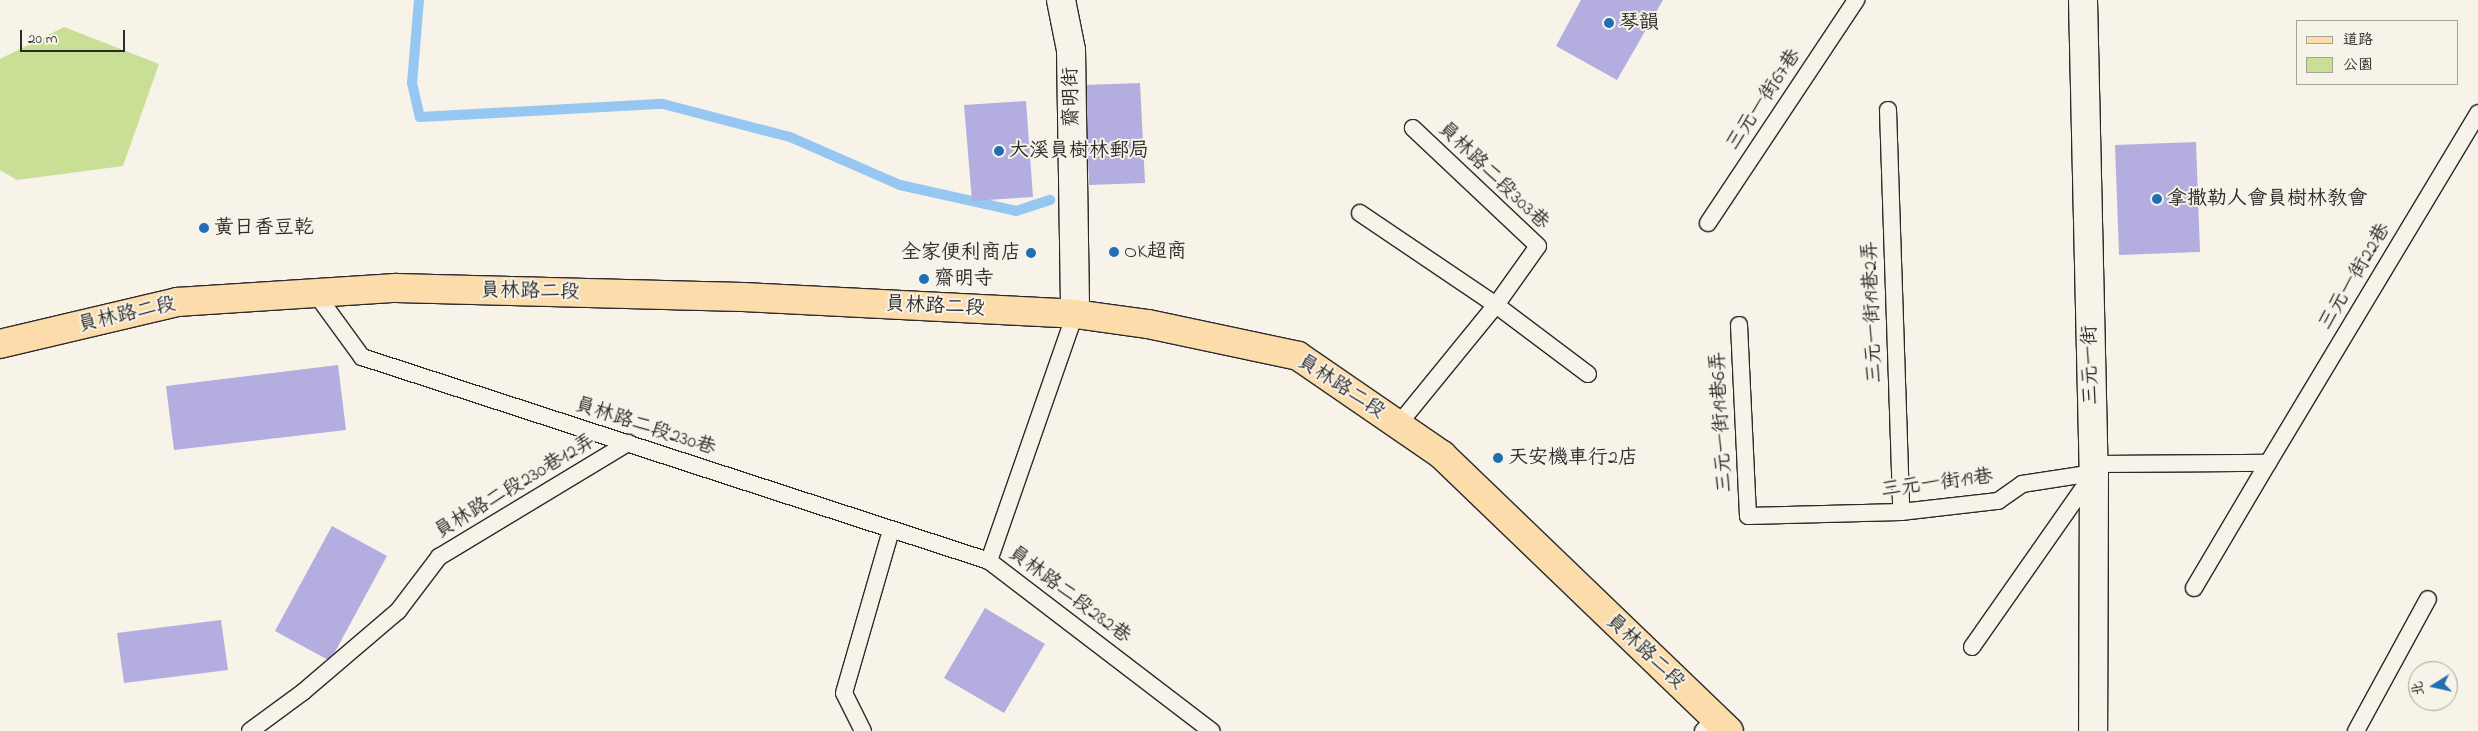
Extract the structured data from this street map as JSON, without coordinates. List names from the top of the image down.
{
  "streets": {
    "main road": ["員林路二段"],
    "street": ["齋明街", "三元一街"],
    "lane": [
      "三元一街67巷",
      "員林路二段303巷",
      "三元一街22巷",
      "三元一街19巷2弄",
      "三元一街19巷6弄",
      "員林路二段230巷",
      "三元一街19巷",
      "員林路二段230巷12弄",
      "員林路二段282巷"
    ]
  },
  "crossings": [
    ["齋明街", "員林路二段"],
    ["齋明街", "員林路二段282巷"],
    ["員林路二段303巷", "員林路二段"],
    ["員林路二段", "員林路二段230巷"],
    ["員林路二段", "員林路二段282巷"],
    ["三元一街19巷2弄", "三元一街19巷"],
    ["三元一街", "三元一街19巷"],
    ["三元一街19巷6弄", "三元一街19巷"],
    ["員林路二段230巷", "員林路二段230巷12弄"],
    ["員林路二段230巷", "員林路二段282巷"]
  ],
  "places": [
    "琴韻",
    "大溪員樹林郵局",
    "拿撒勒人會員樹林教會",
    "黃日香豆乾",
    "OK超商",
    "全家便利商店",
    "齋明寺",
    "天安機車行2店"
  ],
  "legend": ["道路", "公園"],
  "scale_bar": "20 m",
  "north": "left"
}
